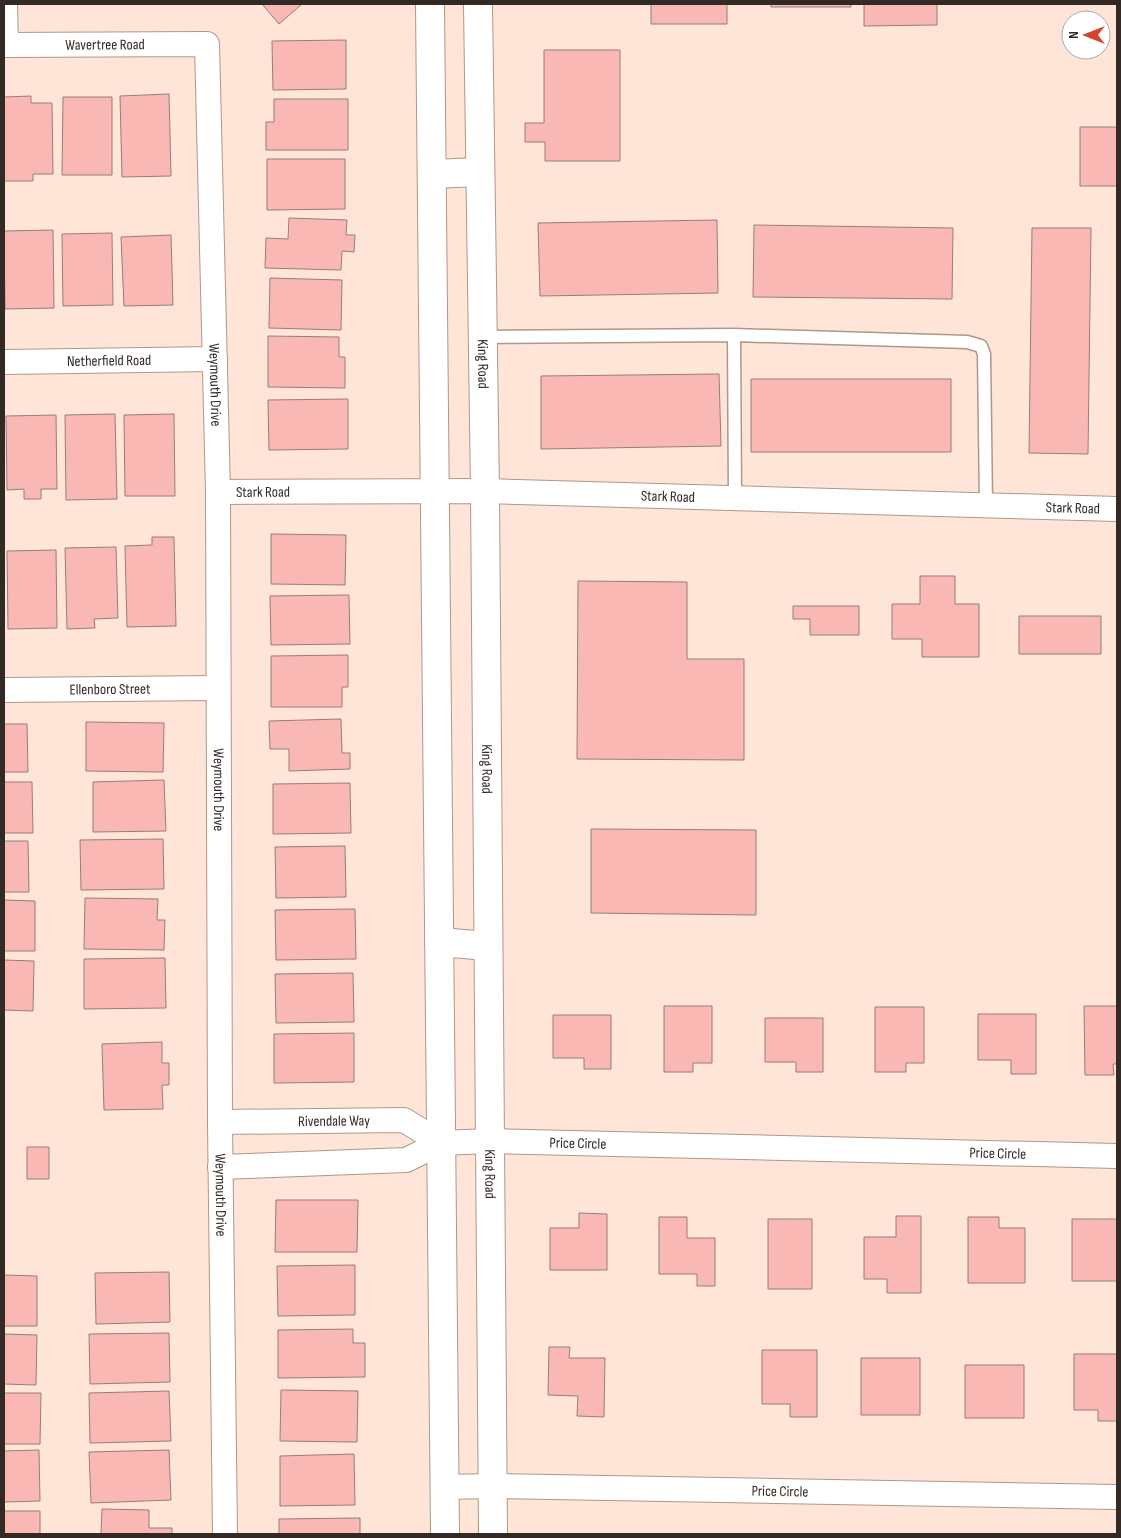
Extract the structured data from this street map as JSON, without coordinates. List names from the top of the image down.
{
  "streets": {
    "street": [
      "Wavertree Road",
      "Netherfield Road",
      "King Road",
      "Weymouth Drive",
      "Stark Road",
      "Ellenboro Street",
      "Rivendale Way",
      "Price Circle"
    ]
  },
  "crossings": [
    ["Wavertree Road", "Weymouth Drive"],
    ["Netherfield Road", "Weymouth Drive"],
    ["King Road", "Stark Road"],
    ["King Road", "Price Circle"],
    ["Weymouth Drive", "Stark Road"],
    ["Weymouth Drive", "Ellenboro Street"],
    ["Weymouth Drive", "Rivendale Way"]
  ],
  "north": "left"
}
